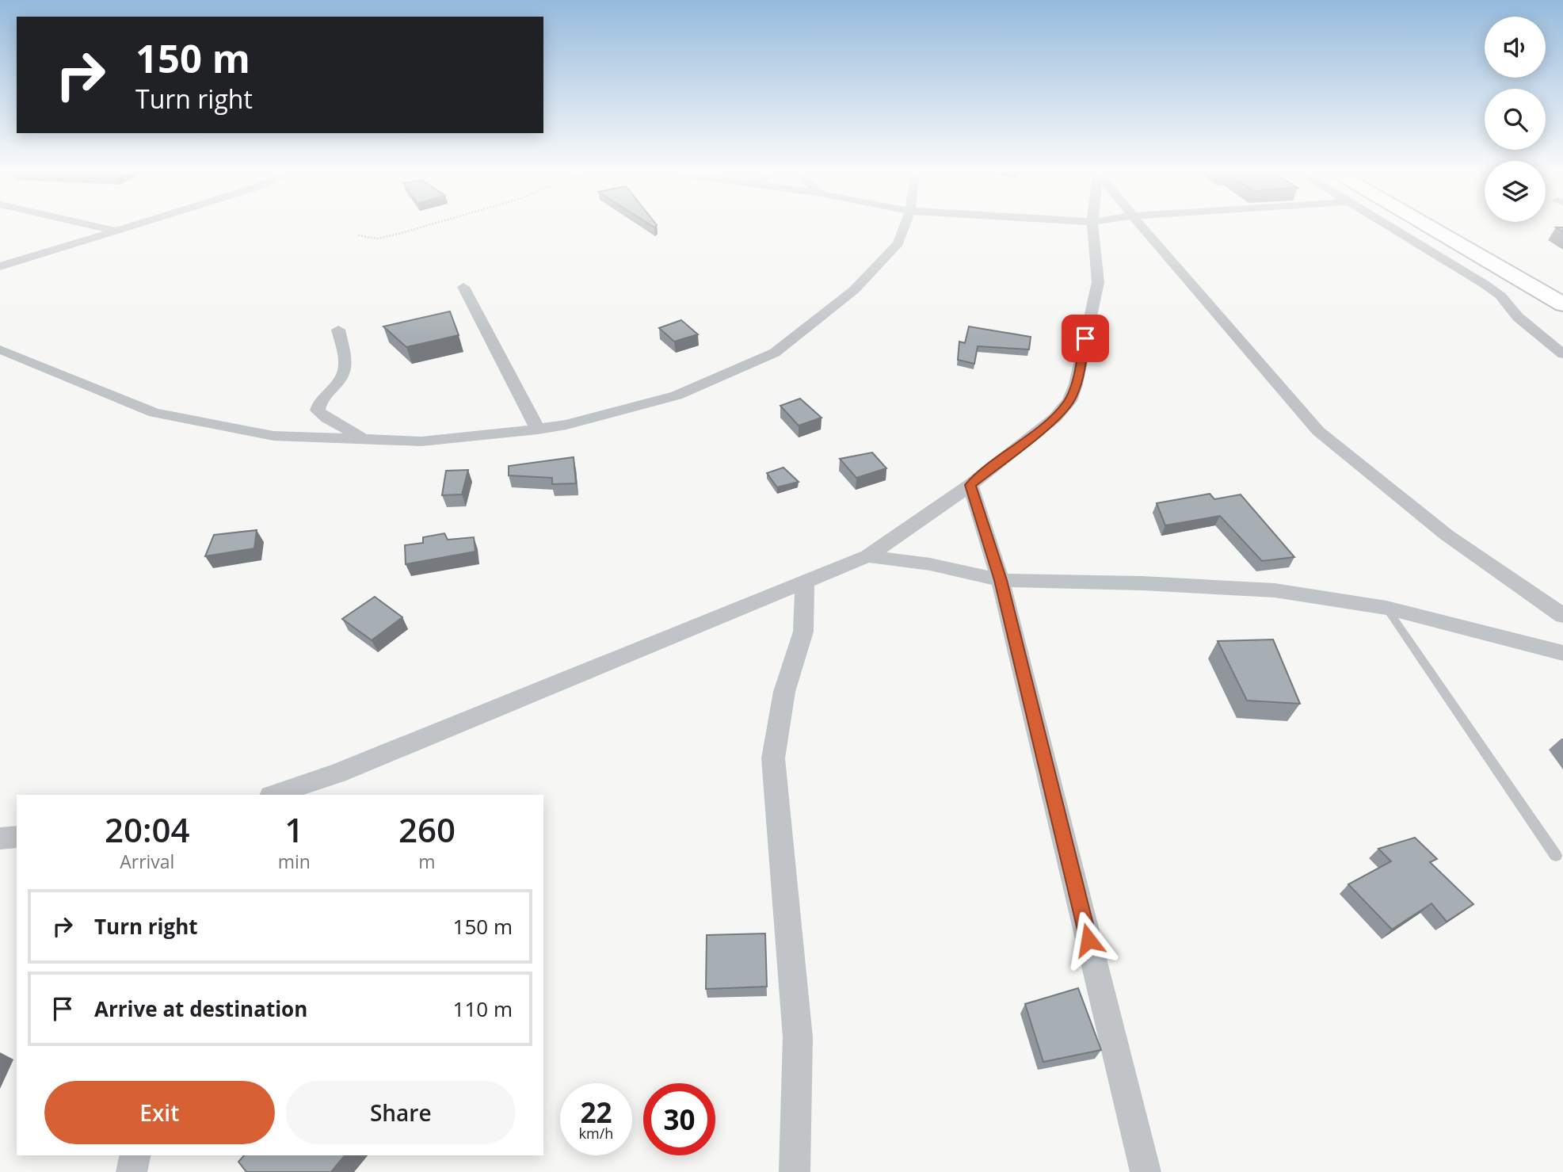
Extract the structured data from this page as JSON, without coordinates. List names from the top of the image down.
{
  "page": {
    "turn": ["150 m", "Turn right"],
    "eta": [
      "20:04",
      "Arrival",
      "1",
      "min",
      "260",
      "m"
    ],
    "list": [
      {
        "name": "Turn right",
        "value": "150 m"
      },
      {
        "name": "Arrive at destination",
        "value": "110 m"
      }
    ],
    "buttons": ["Exit", "Share"],
    "speed": "22 km/h",
    "limit": "30"
  }
}
